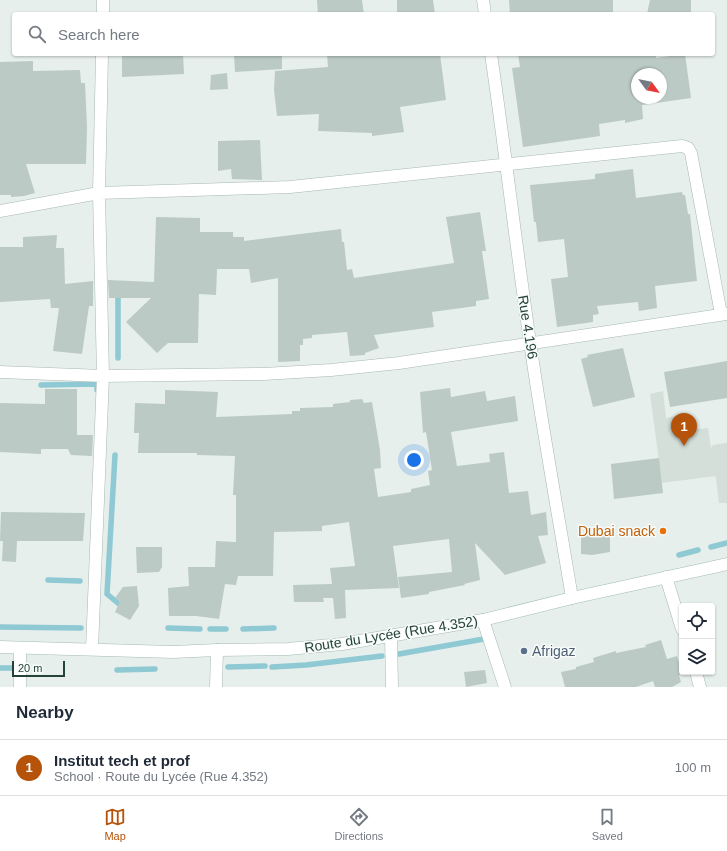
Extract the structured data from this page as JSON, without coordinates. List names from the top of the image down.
{
  "streets": {
    "street": ["Rue 4.196", "Route du Lycée (Rue 4.352)"]
  },
  "crossings": [
    ["Rue 4.196", "Route du Lycée (Rue 4.352)"]
  ],
  "places": ["Dubai snack", "Afrigaz"],
  "scale_bar": "20 m",
  "north": "bottom right",
  "page": {
    "search": "Search here",
    "pins": "1",
    "scale": "20 m",
    "heading": "Nearby",
    "list": [
      {
        "mark": "1",
        "name": "Institut tech et prof",
        "note": "School · Route du Lycée (Rue 4.352)",
        "value": "100 m"
      }
    ],
    "nav": ["Map", "Directions", "Saved"]
  }
}
